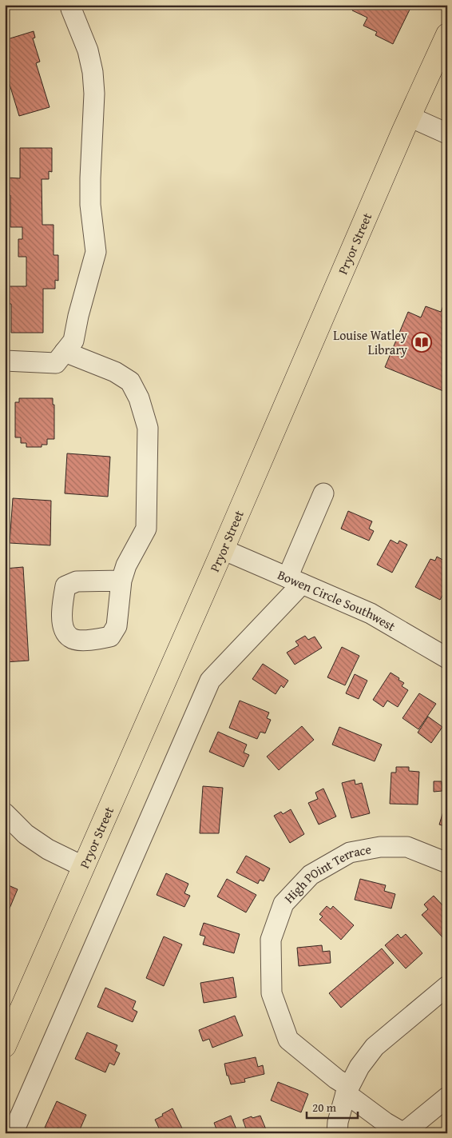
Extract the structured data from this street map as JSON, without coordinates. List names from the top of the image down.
{
  "streets": {
    "main road": ["Pryor Street"],
    "street": ["Bowen Circle Southwest", "High POint Terrace"]
  },
  "crossings": [
    ["Pryor Street", "Bowen Circle Southwest"]
  ],
  "places": {
    "library": ["Louise Watley Library"]
  },
  "scale_bar": "20 m"
}
